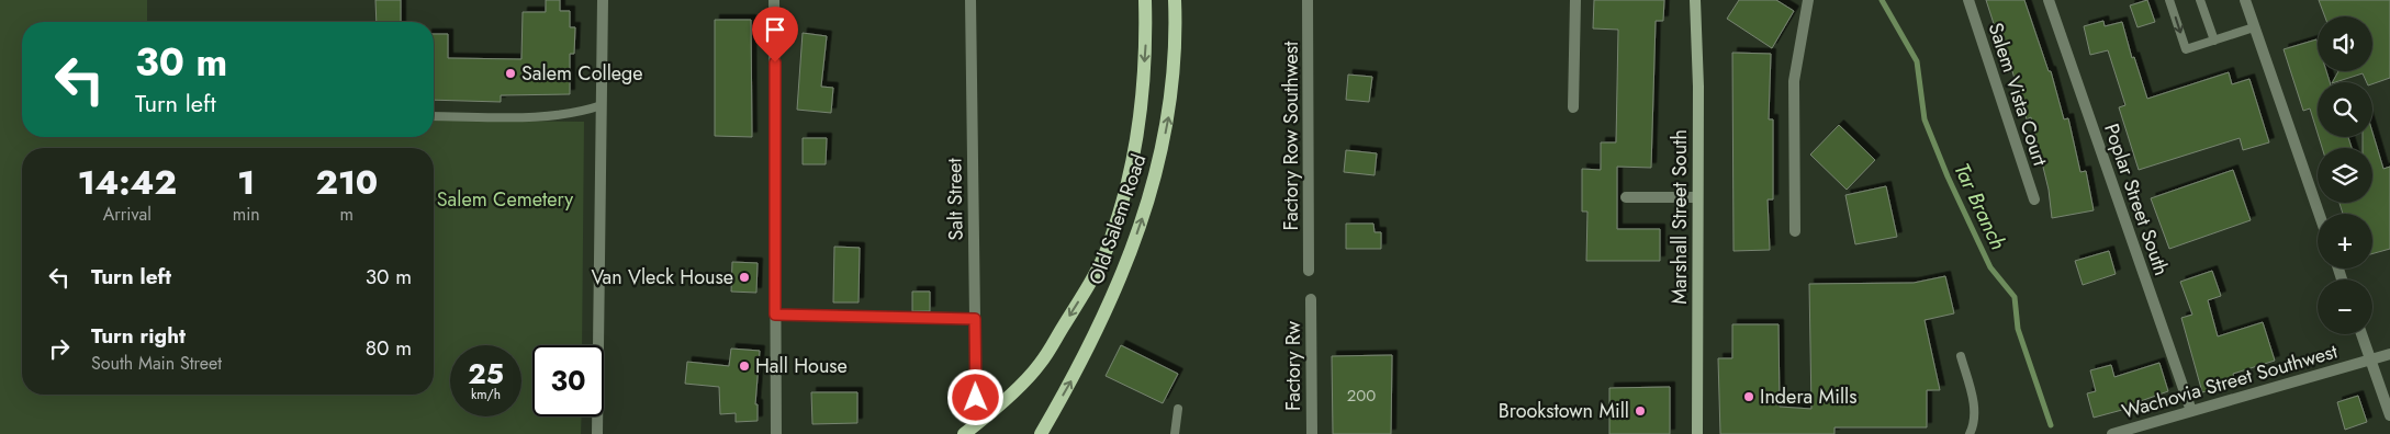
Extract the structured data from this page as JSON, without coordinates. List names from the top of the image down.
{
  "streets": {
    "main road": ["Marshall Street South", "Old Salem Road"],
    "street": [
      "Salem Vista Court",
      "Factory Row Southwest",
      "Salt Street",
      "Poplar Street South",
      "Factory Rw",
      "Wachovia Street Southwest"
    ]
  },
  "crossings": [
    ["Poplar Street South", "Wachovia Street Southwest"]
  ],
  "water": ["Tar Branch"],
  "parks": ["Salem Cemetery"],
  "places": [
    "Salem College",
    "Van Vleck House",
    "Hall House",
    "Indera Mills",
    "Brookstown Mill"
  ],
  "house_numbers": ["200"],
  "page": {
    "map_buttons": ["+", "−"],
    "turn": ["30 m", "Turn left"],
    "eta": [
      "14:42",
      "Arrival",
      "1",
      "min",
      "210",
      "m"
    ],
    "list": [
      {
        "name": "Turn left",
        "value": "30 m"
      },
      {
        "name": "Turn right",
        "note": "South Main Street",
        "value": "80 m"
      }
    ],
    "speed": "25 km/h",
    "limit": "30"
  }
}
